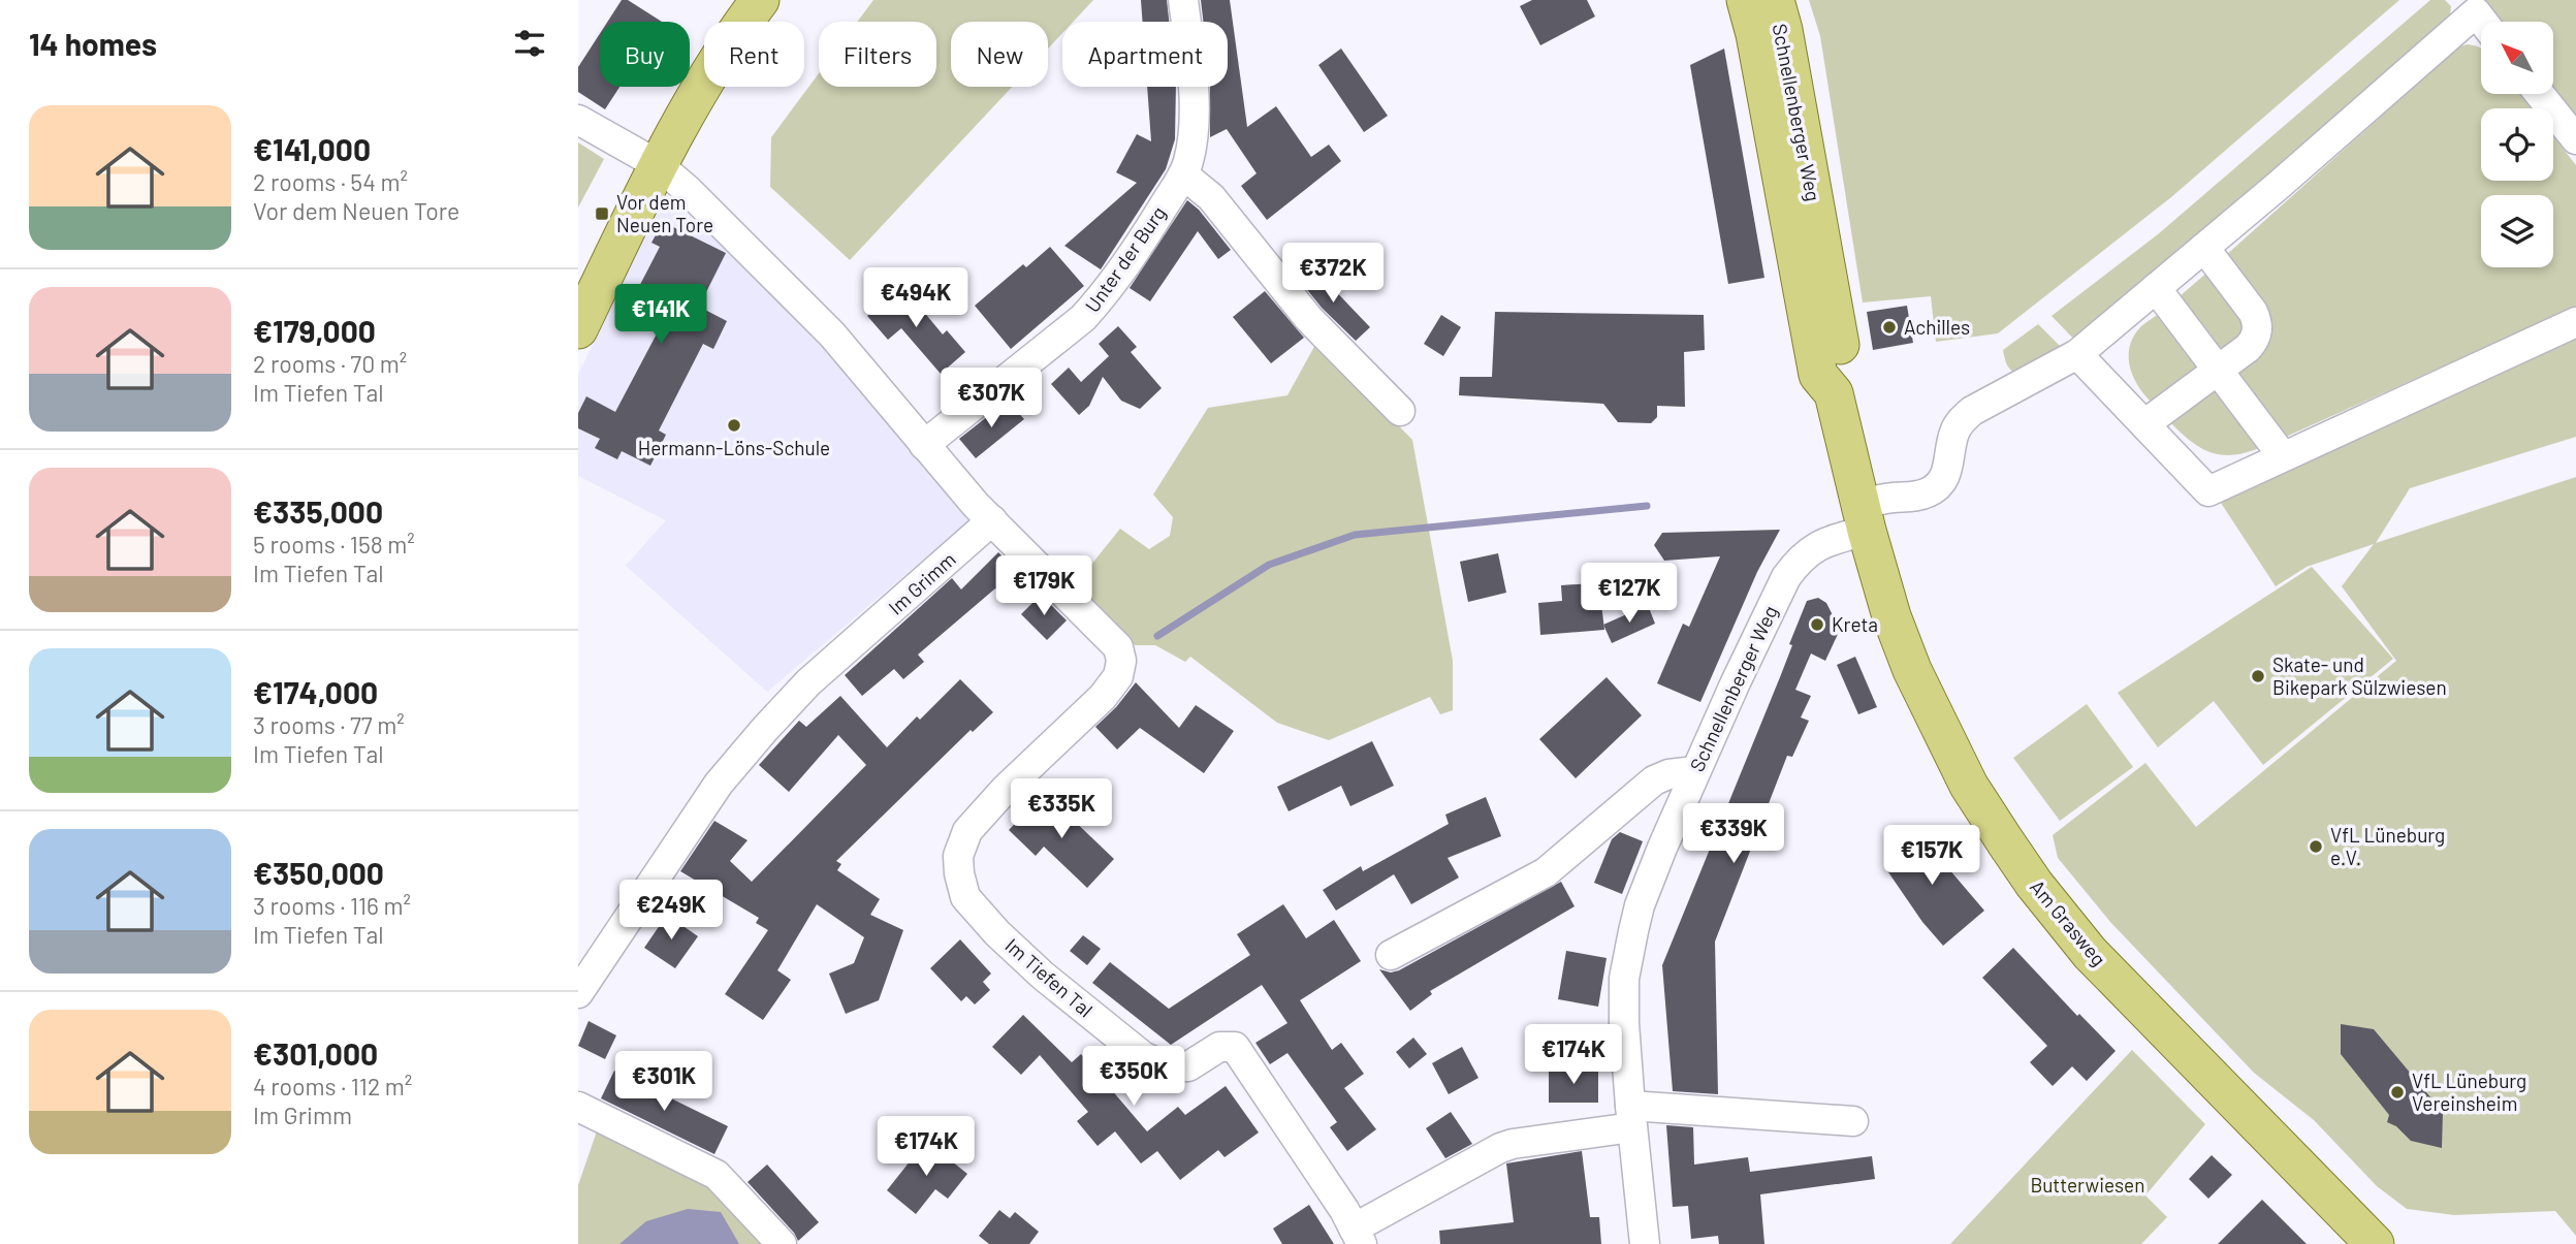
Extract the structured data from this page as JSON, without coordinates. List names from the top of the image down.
{
  "streets": {
    "main road": ["Schnellenberger Weg", "Am Grasweg"],
    "street": ["Unter der Burg", "Im Grimm", "Im Tiefen Tal"]
  },
  "crossings": [
    ["Schnellenberger Weg", "Am Grasweg"],
    ["Schnellenberger Weg", "Im Tiefen Tal"],
    ["Im Grimm", "Im Tiefen Tal"]
  ],
  "parks": ["Butterwiesen"],
  "places": {
    "transit": ["Vor dem Neuen Tore"],
    "other": [
      "Achilles",
      "Hermann-Löns-Schule",
      "Kreta",
      "Skate- und Bikepark Sülzwiesen",
      "VfL Lüneburg e.V.",
      "VfL Lüneburg Vereinsheim"
    ]
  },
  "north": "top left",
  "page": {
    "heading": "14 homes",
    "chip": [
      "Buy",
      "Rent",
      "Filters",
      "New",
      "Apartment"
    ],
    "list": [
      {
        "name": "€141,000",
        "note": "2 rooms · 54 m² · Vor dem Neuen Tore"
      },
      {
        "name": "€179,000",
        "note": "2 rooms · 70 m² · Im Tiefen Tal"
      },
      {
        "name": "€335,000",
        "note": "5 rooms · 158 m² · Im Tiefen Tal"
      },
      {
        "name": "€174,000",
        "note": "3 rooms · 77 m² · Im Tiefen Tal"
      },
      {
        "name": "€350,000",
        "note": "3 rooms · 116 m² · Im Tiefen Tal"
      },
      {
        "name": "€301,000",
        "note": "4 rooms · 112 m² · Im Grimm"
      }
    ],
    "price": [
      "€372K",
      "€494K",
      "€141K",
      "€307K",
      "€179K",
      "€127K",
      "€335K",
      "€339K",
      "€157K",
      "€249K",
      "€174K",
      "€350K",
      "€301K",
      "€174K"
    ]
  }
}
